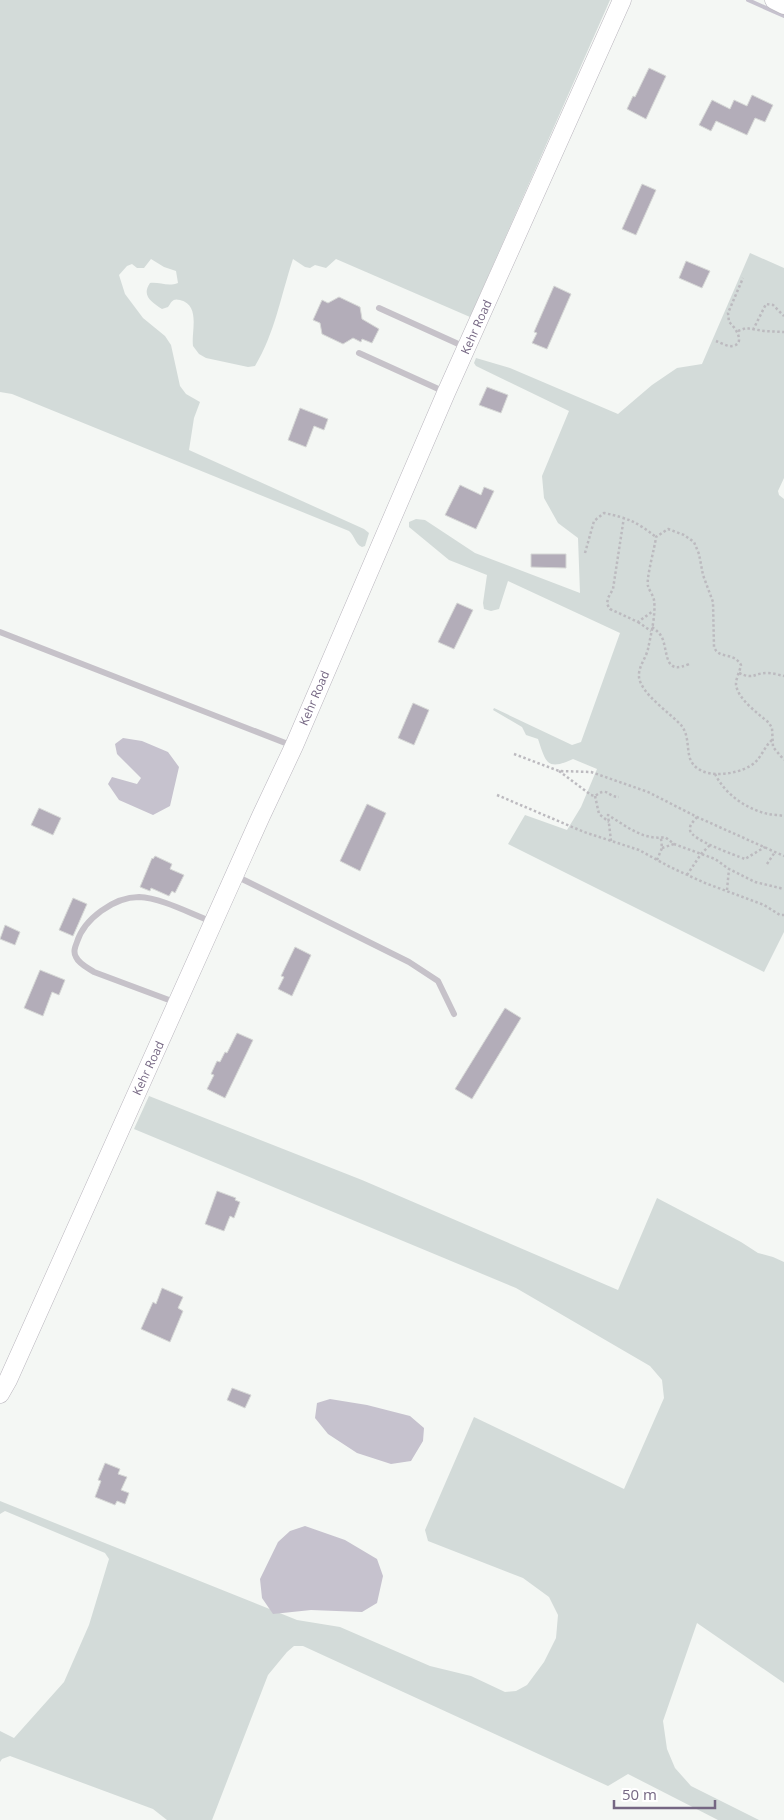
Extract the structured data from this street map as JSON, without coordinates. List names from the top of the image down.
{
  "streets": {
    "street": ["Kehr Road"]
  },
  "scale_bar": "50 m"
}
